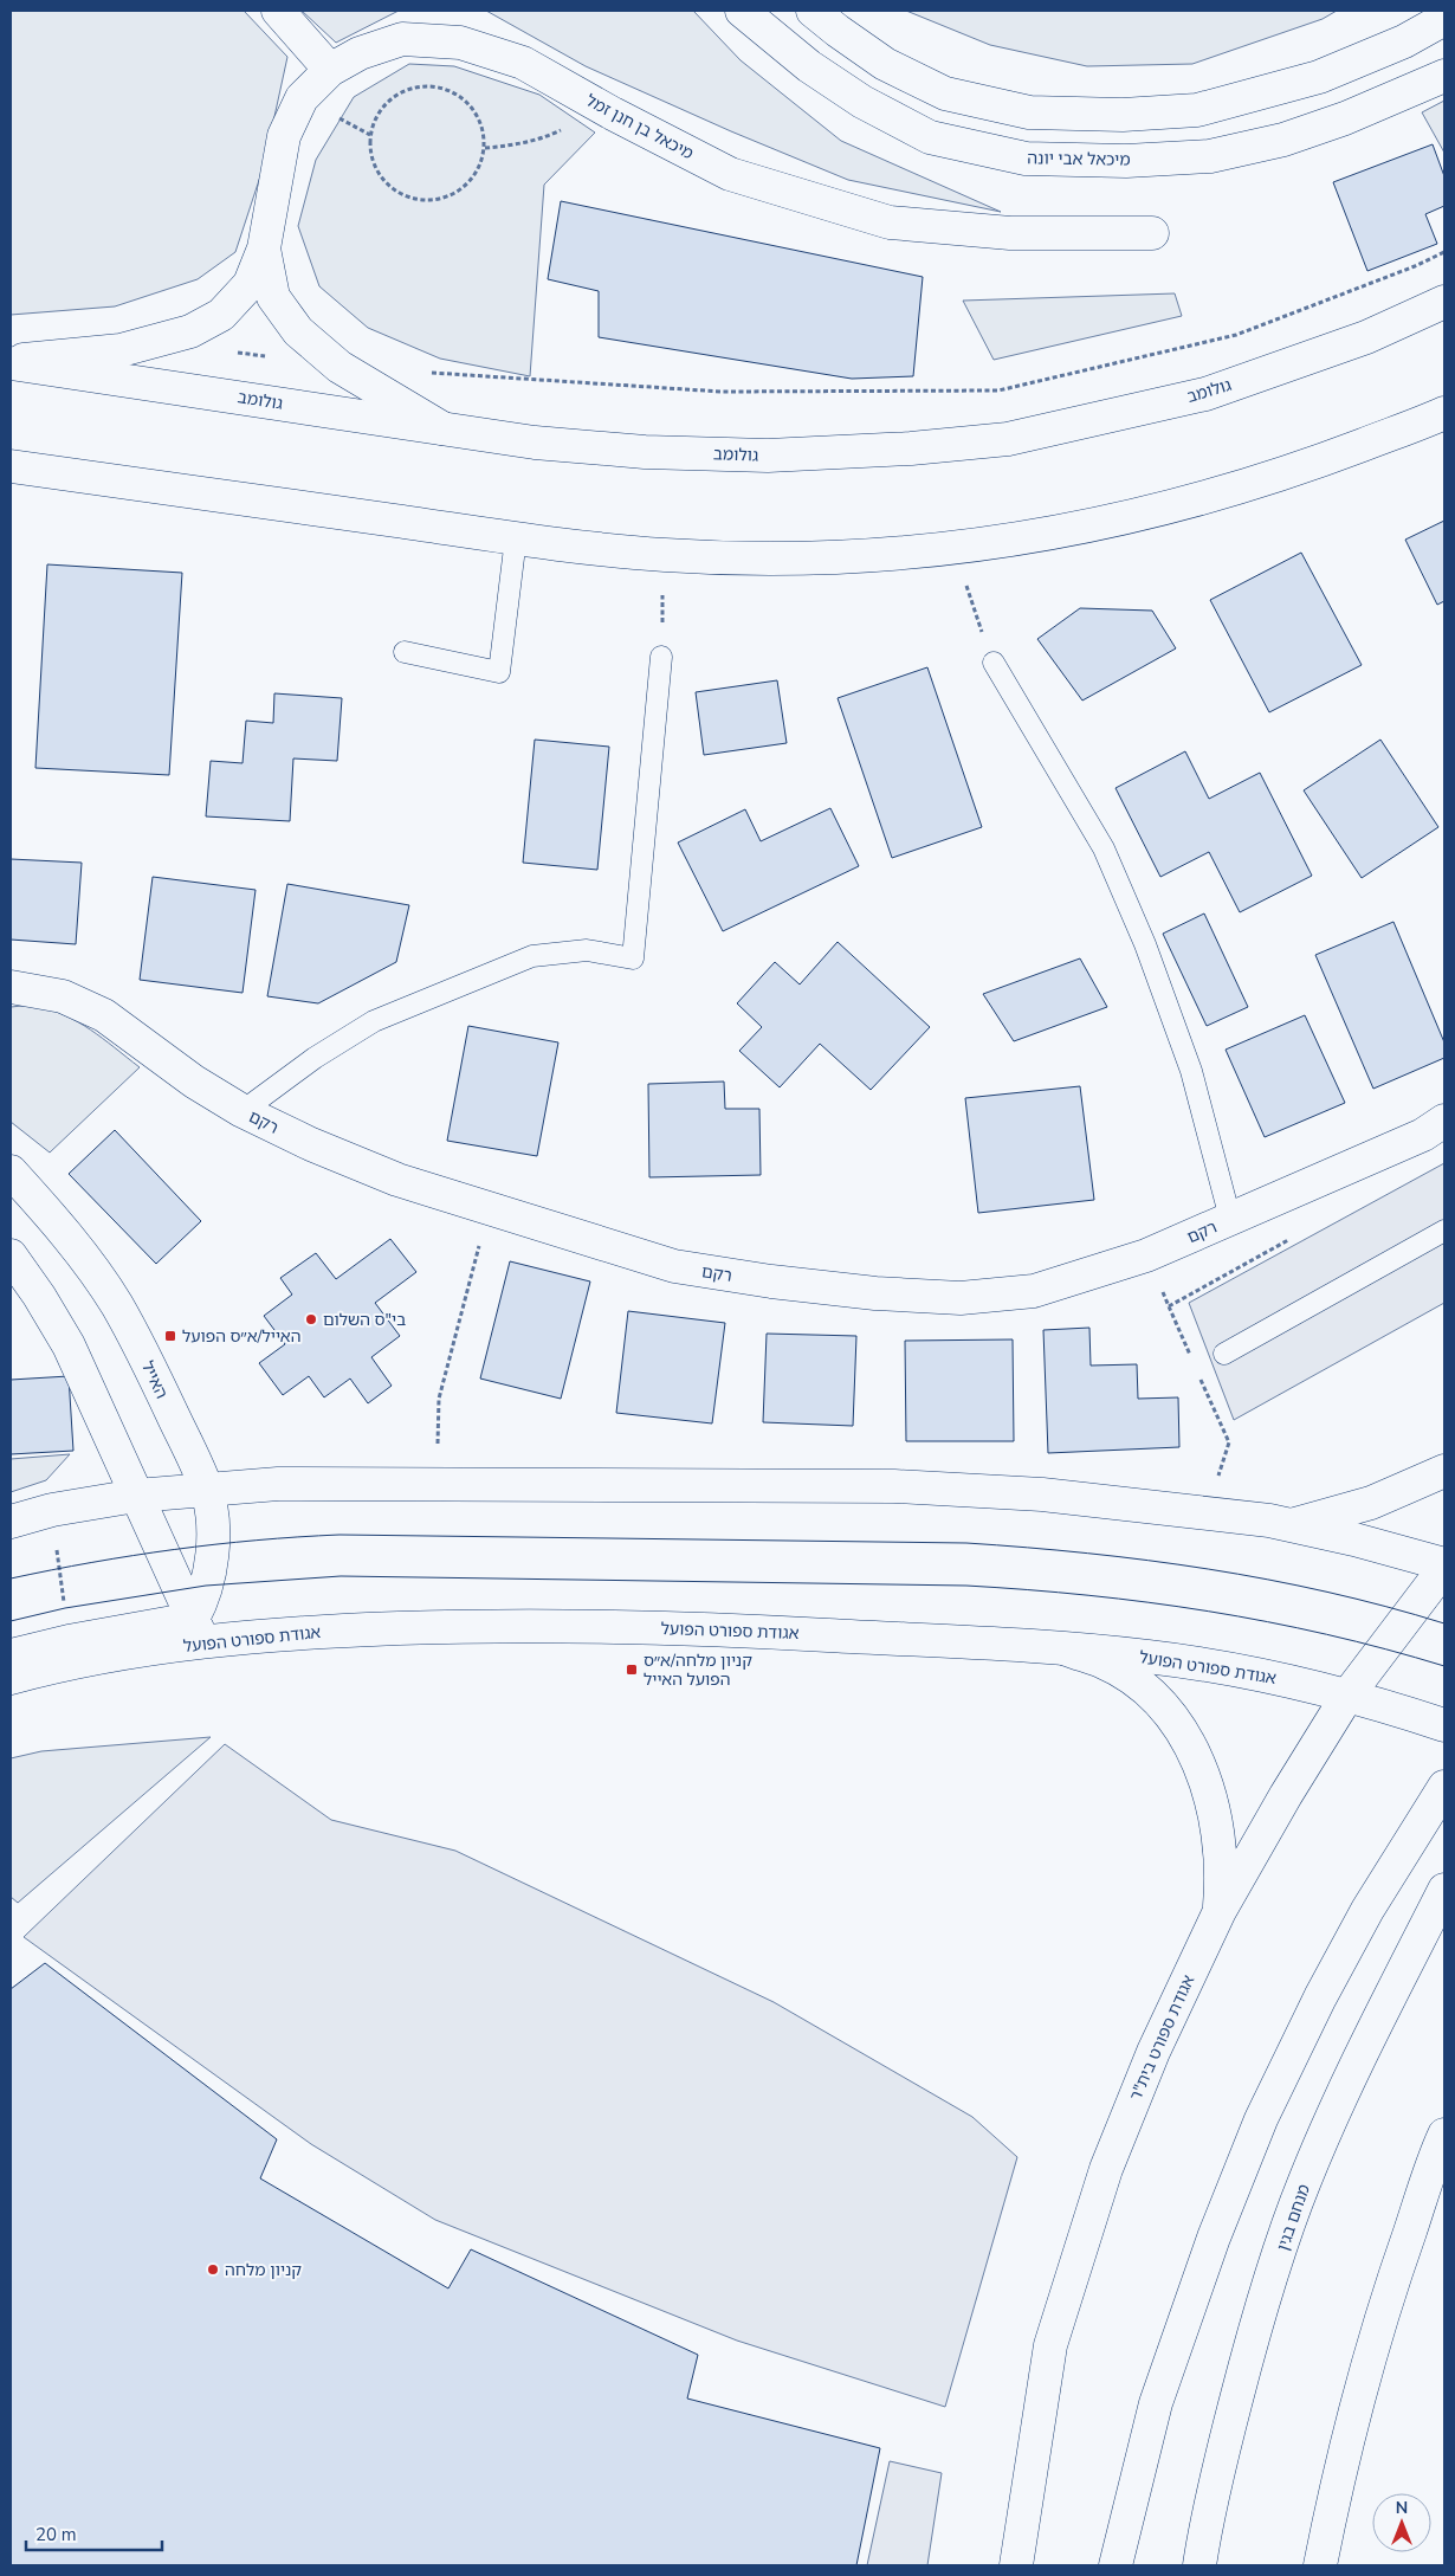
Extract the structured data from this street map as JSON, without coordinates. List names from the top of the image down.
{
  "streets": {
    "main road": [
      "מיכאל בן חנן זמל",
      "מיכאל אבי יונה",
      "גולומב",
      "רקם",
      "האייל",
      "אגודת ספורט הפועל",
      "אגודת ספורט בית\"ר",
      "מנחם בגין"
    ]
  },
  "crossings": [
    ["מיכאל בן חנן זמל", "גולומב"],
    ["האייל", "אגודת ספורט הפועל"],
    ["אגודת ספורט הפועל", "אגודת ספורט בית\"ר"]
  ],
  "places": {
    "other": ["בי\"ס השלום", "קניון מלחה"],
    "transit": ["האייל/א״ס הפועל", "קניון מלחה/א״ס הפועל האייל"]
  },
  "scale_bar": "20 m",
  "north": "top"
}
